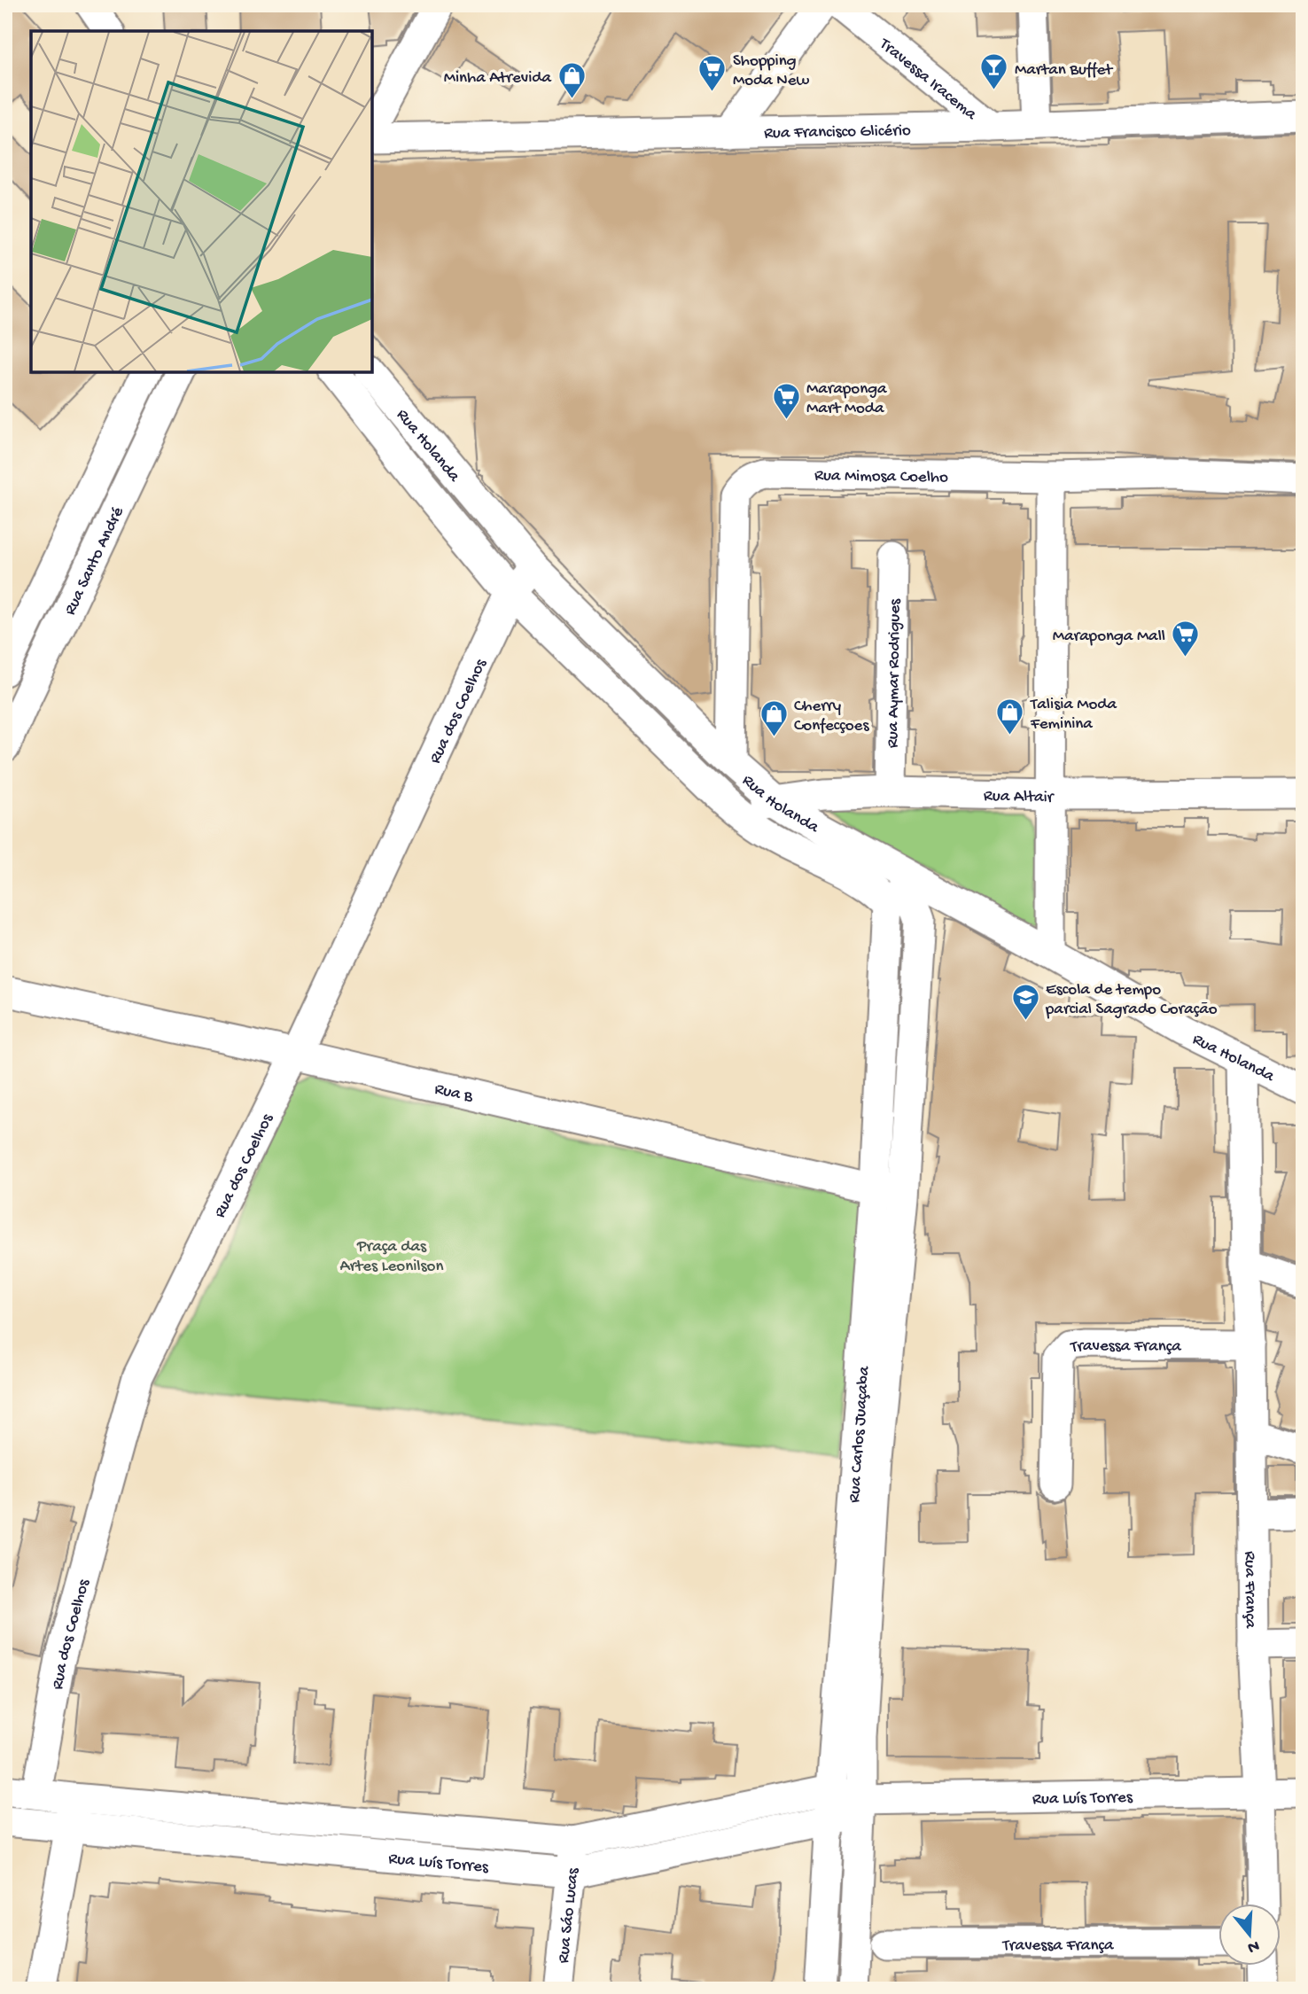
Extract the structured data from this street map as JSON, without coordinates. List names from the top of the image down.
{
  "streets": {
    "street": [
      "Travessa Iracema",
      "Rua Francisco Glicério",
      "Rua Holanda",
      "Rua Mimosa Coelho",
      "Rua Santo André",
      "Rua Aymar Rodrigues",
      "Rua dos Coelhos",
      "Rua Altair",
      "Rua B",
      "Travessa França",
      "Rua Carlos Juaçaba",
      "Rua França",
      "Rua Luís Torres",
      "Rua Sáo Lucas"
    ]
  },
  "crossings": [
    ["Travessa Iracema", "Rua Francisco Glicério"],
    ["Rua Holanda", "Rua Mimosa Coelho"],
    ["Rua Holanda", "Rua dos Coelhos"],
    ["Rua Holanda", "Rua Altair"],
    ["Rua Holanda", "Rua Carlos Juaçaba"],
    ["Rua Holanda", "Rua França"],
    ["Rua Aymar Rodrigues", "Rua Altair"],
    ["Rua dos Coelhos", "Rua B"],
    ["Rua dos Coelhos", "Rua Luís Torres"],
    ["Rua B", "Rua Carlos Juaçaba"],
    ["Travessa França", "Rua França"],
    ["Rua Carlos Juaçaba", "Rua Luís Torres"],
    ["Rua França", "Rua Luís Torres"],
    ["Rua Luís Torres", "Rua Sáo Lucas"]
  ],
  "parks": ["Praça das Artes Leonilson"],
  "places": {
    "bar": ["Martan Buffet"],
    "supermarket": ["Shopping Moda New", "Maraponga Mart Moda", "Maraponga Mall"],
    "shop": ["Minha Atrevida", "Talisia Moda Feminina", "Cherry Confecçoes"],
    "school or university": ["Escola de tempo parcial Sagrado Coração"]
  },
  "north": "bottom"
}
